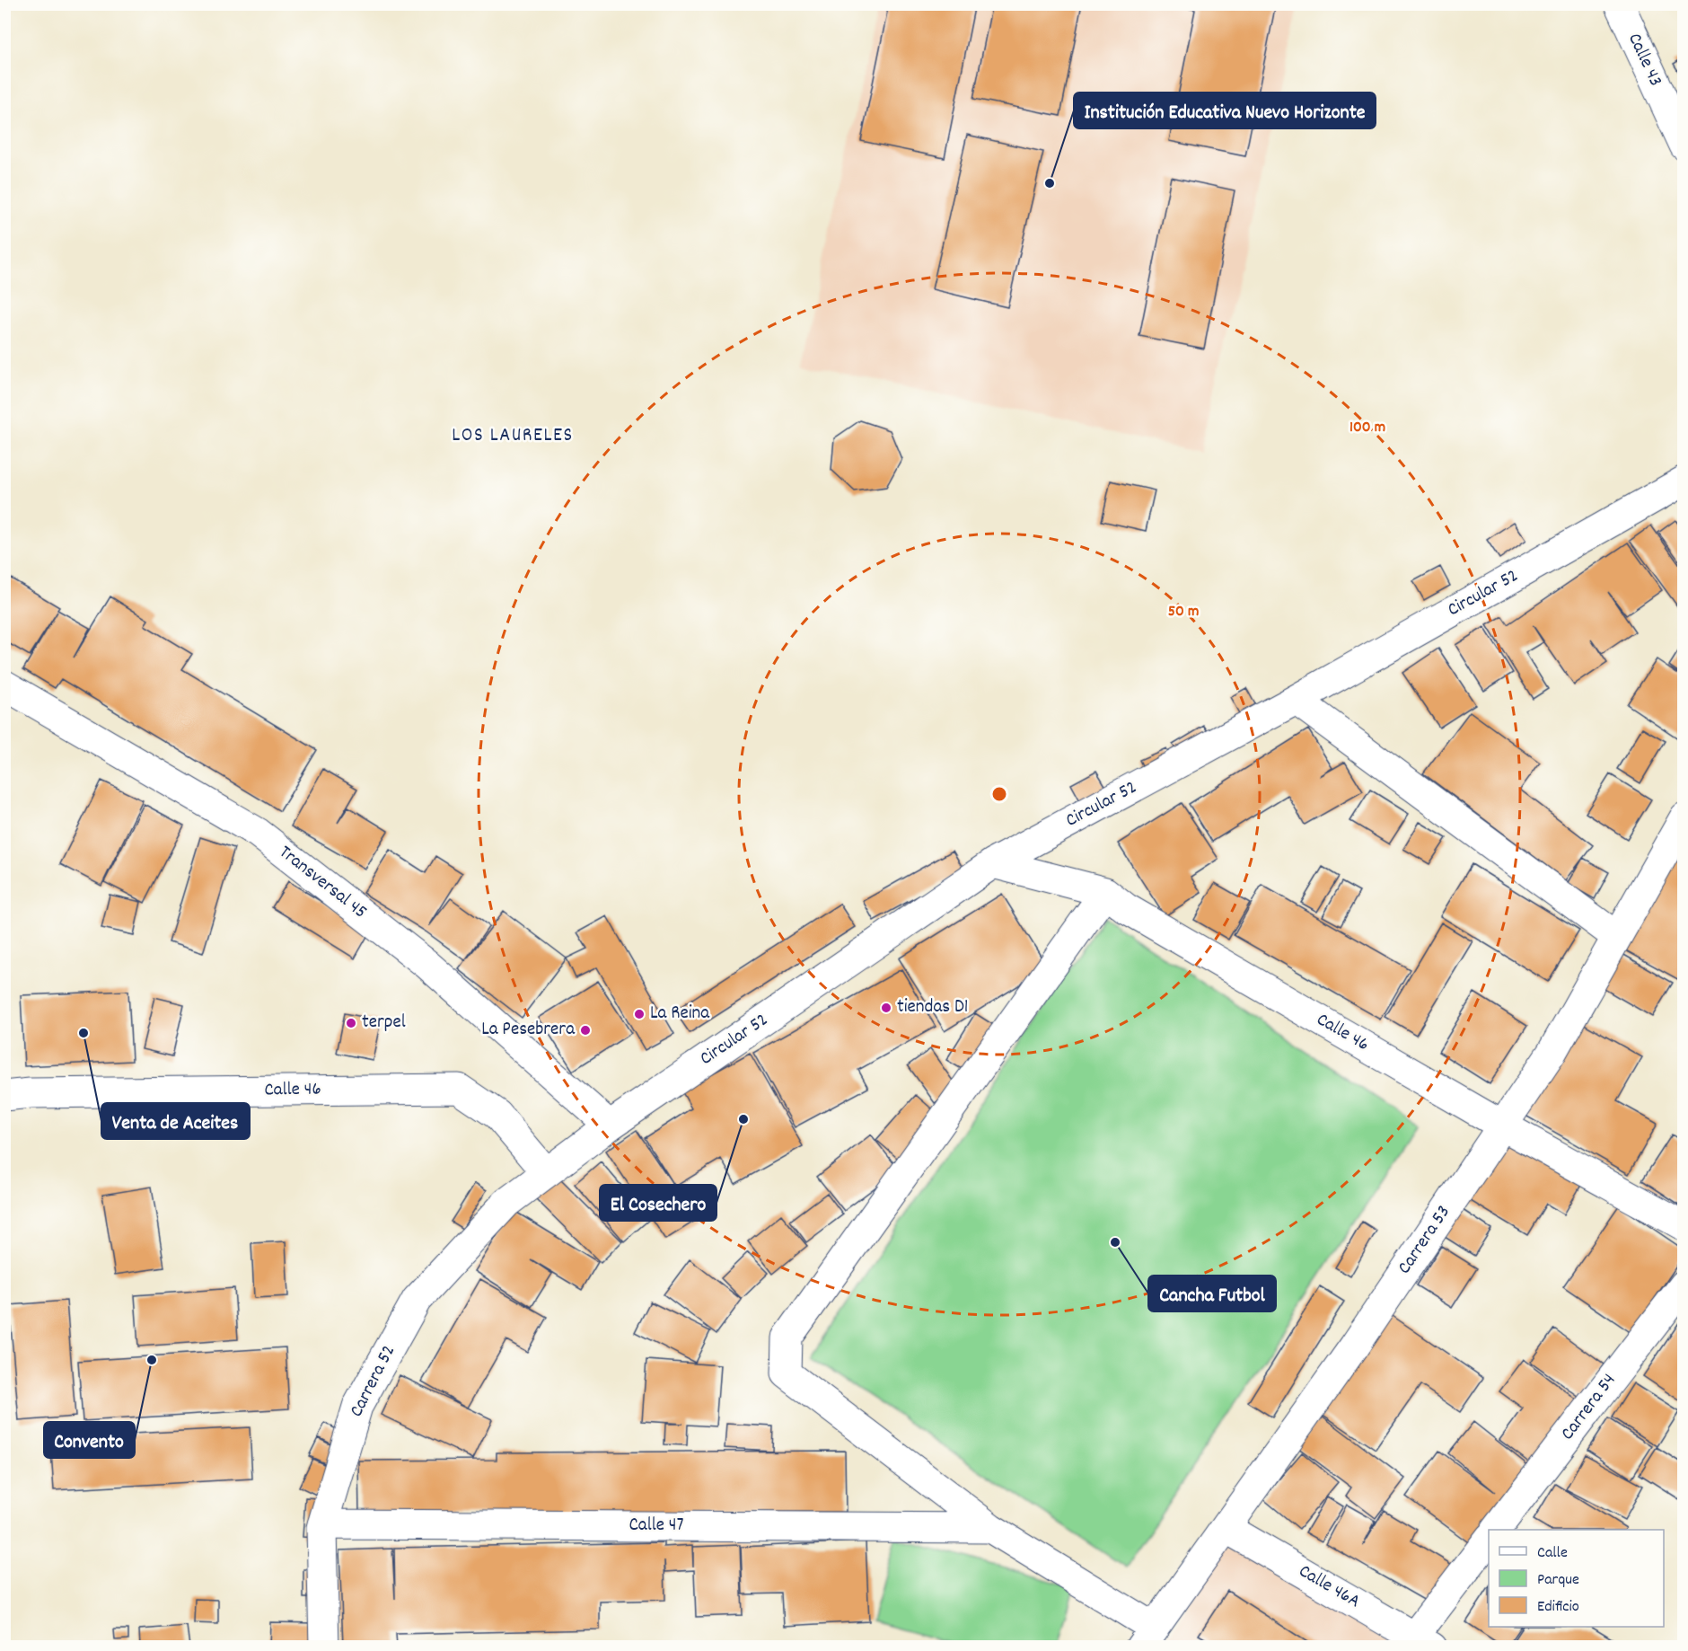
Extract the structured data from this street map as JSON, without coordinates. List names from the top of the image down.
{
  "streets": {
    "street": [
      "Calle 43",
      "Circular 52",
      "Transversal 45",
      "Calle 46",
      "Carrera 53",
      "Carrera 52",
      "Carrera 54",
      "Calle 47",
      "Calle 46A"
    ]
  },
  "crossings": [
    ["Circular 52", "Transversal 45"],
    ["Circular 52", "Calle 46"],
    ["Circular 52", "Carrera 52"],
    ["Calle 46", "Carrera 53"],
    ["Calle 46", "Carrera 52"],
    ["Carrera 53", "Calle 46A"],
    ["Carrera 52", "Calle 47"]
  ],
  "districts": ["LOS LAURELES"],
  "places": [
    "Institución Educativa Nuevo Horizonte",
    "tiendas D1",
    "La Reina",
    "terpel",
    "La Pesebrera",
    "Venta de Aceites",
    "El Cosechero",
    "Cancha Futbol",
    "Convento"
  ],
  "legend": ["Calle", "Parque", "Edificio"],
  "rings": ["100 m", "50 m"]
}
